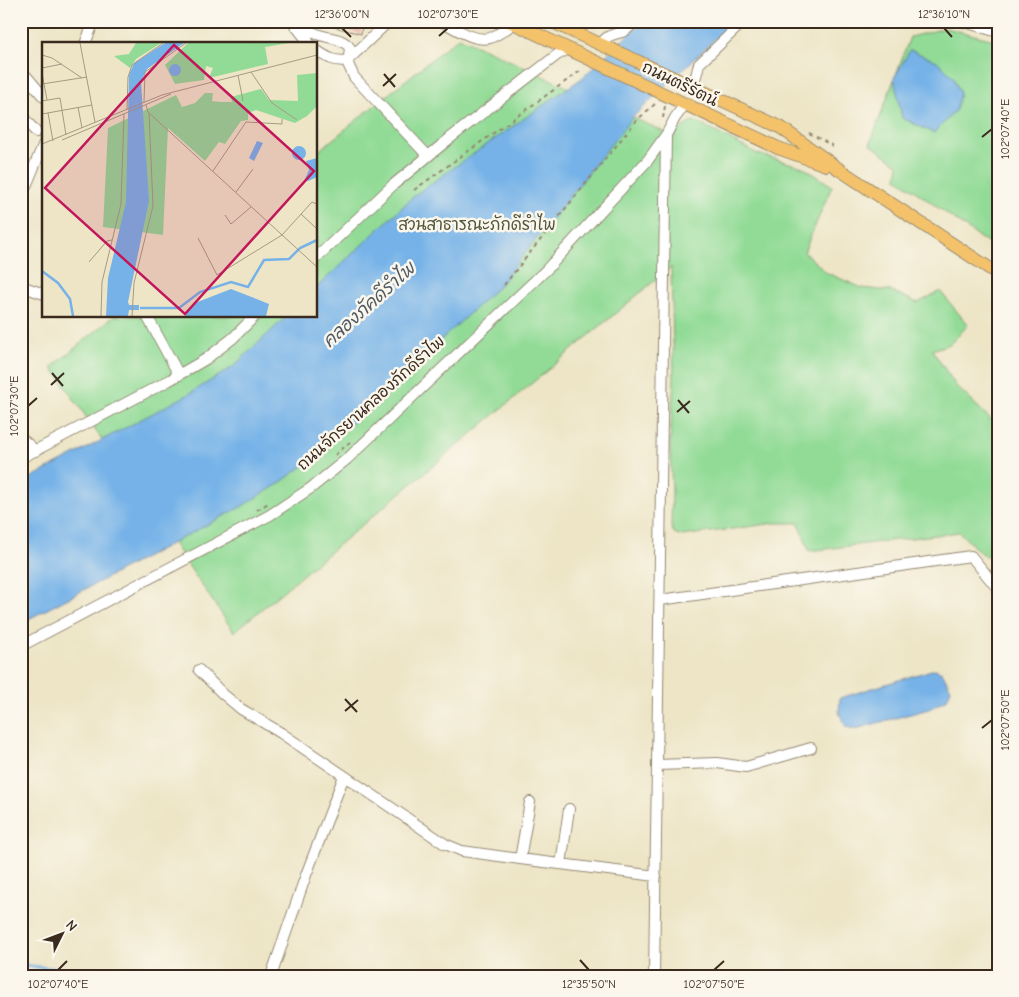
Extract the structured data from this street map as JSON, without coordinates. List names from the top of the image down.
{
  "streets": {
    "main road": ["ถนนตรีรัตน์"],
    "path": ["ถนนจักรยานคลองภักดีรำไพ"]
  },
  "water": ["คลองภัคดีรำไพ"],
  "parks": ["สวนสาธารณะภักดีรำไพ"],
  "north": "top right",
  "coordinates": [
    "12°36'00\"N",
    "102°07'30\"E",
    "12°36'10\"N",
    "102°07'40\"E",
    "102°07'50\"E",
    "12°35'50\"N"
  ]
}
